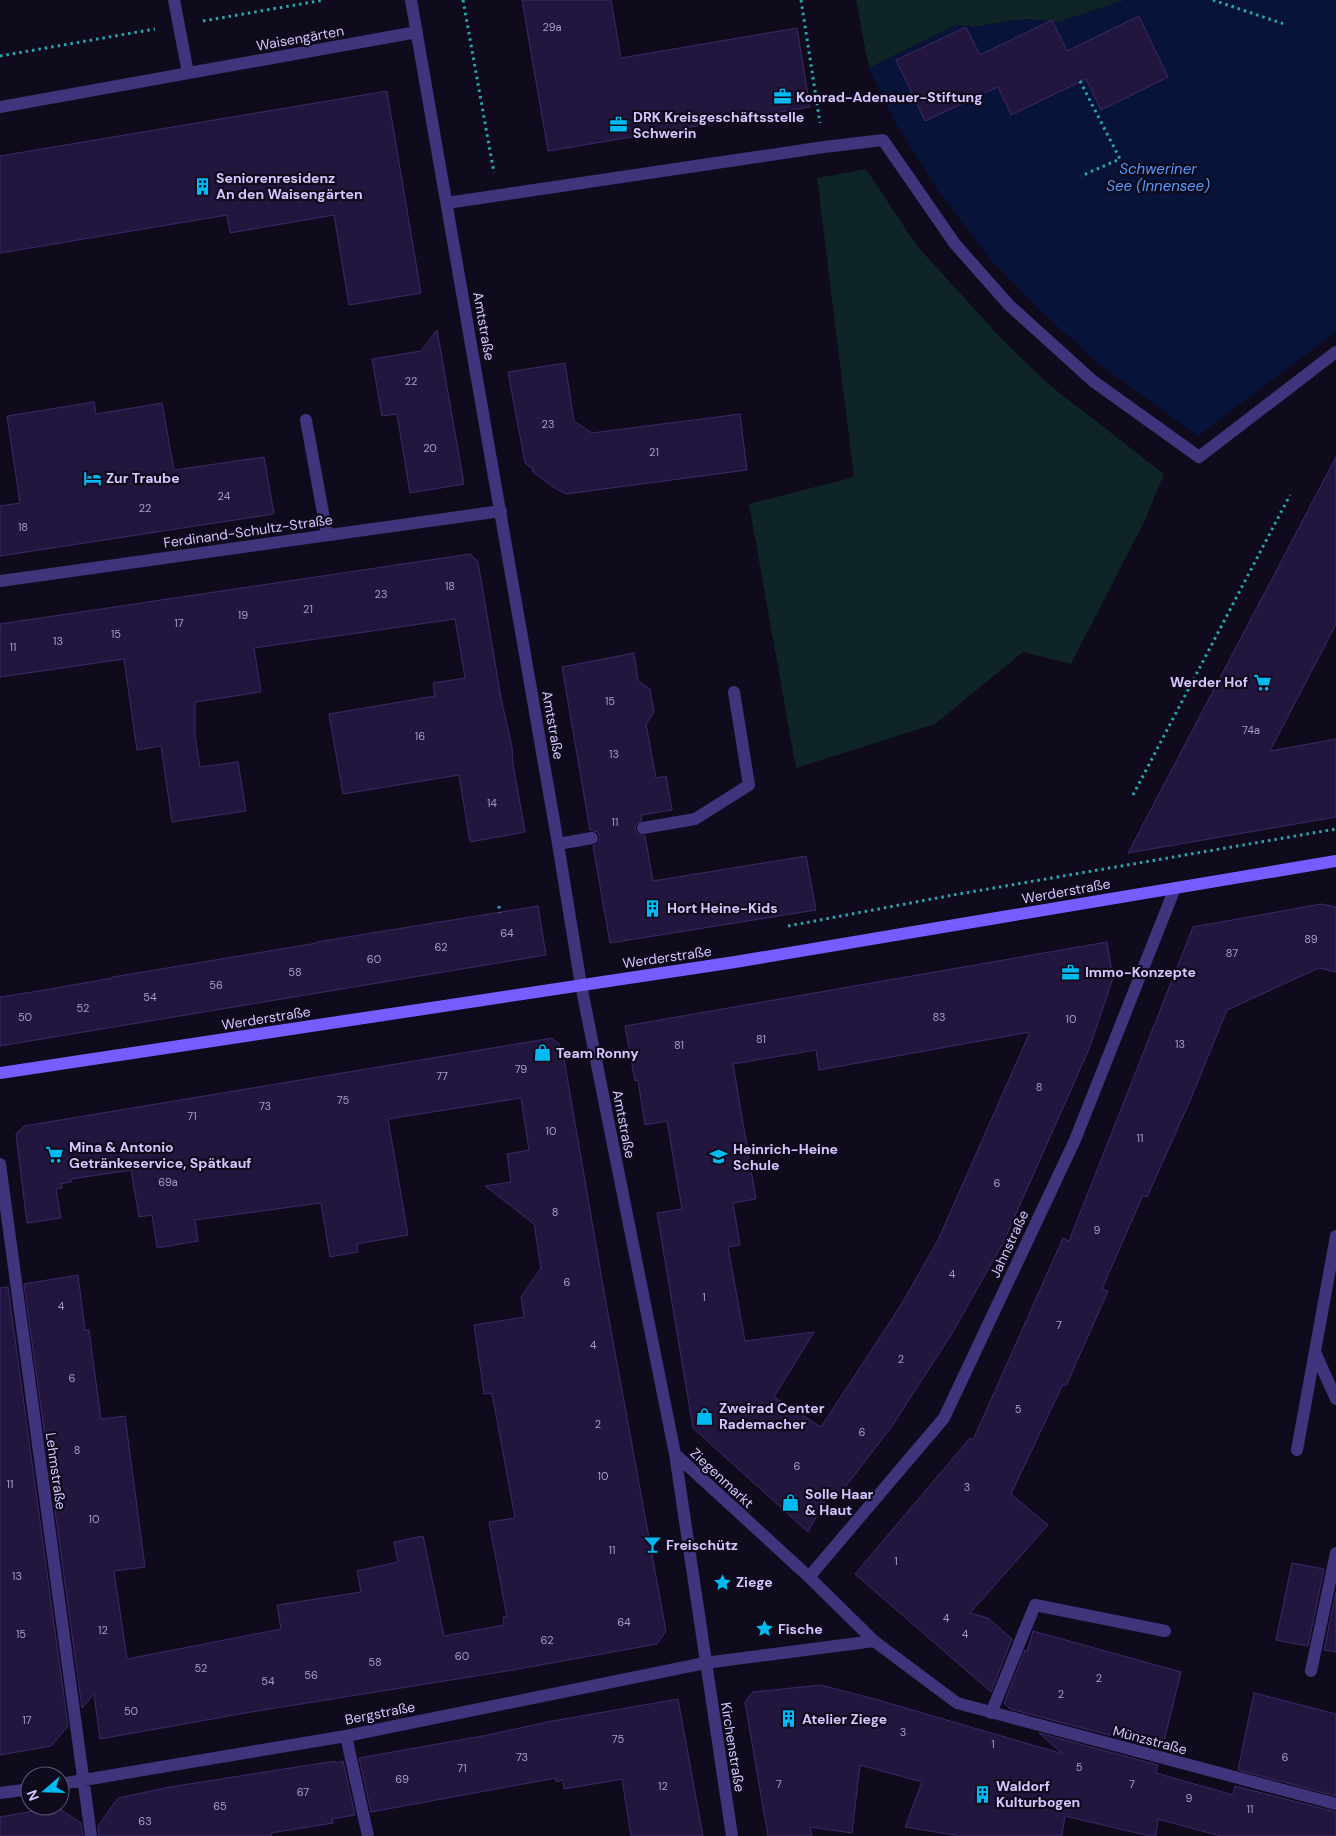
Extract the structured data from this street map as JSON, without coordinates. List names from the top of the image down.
{
  "streets": {
    "street": [
      "Waisengärten",
      "Amtstraße",
      "Ferdinand-Schultz-Straße",
      "Werderstraße",
      "Jahnstraße",
      "Lehmstraße",
      "Ziegenmarkt",
      "Bergstraße",
      "Münzstraße",
      "Kirchenstraße"
    ]
  },
  "crossings": [
    ["Waisengärten", "Amtstraße"],
    ["Amtstraße", "Ferdinand-Schultz-Straße"],
    ["Amtstraße", "Werderstraße"],
    ["Amtstraße", "Ziegenmarkt"],
    ["Werderstraße", "Jahnstraße"],
    ["Jahnstraße", "Ziegenmarkt"],
    ["Lehmstraße", "Bergstraße"],
    ["Ziegenmarkt", "Bergstraße"],
    ["Ziegenmarkt", "Münzstraße"],
    ["Ziegenmarkt", "Kirchenstraße"],
    ["Bergstraße", "Kirchenstraße"]
  ],
  "water": ["Schweriner See (Innensee)"],
  "places": {
    "office": ["Konrad-Adenauer-Stiftung", "DRK Kreisgeschäftsstelle Schwerin", "Immo-Konzepte"],
    "building": [
      "Seniorenresidenz An den Waisengärten",
      "Hort Heine-Kids",
      "Atelier Ziege",
      "Waldorf Kulturbogen"
    ],
    "hotel": ["Zur Traube"],
    "supermarket": ["Werder Hof", "Mina & Antonio Getränkeservice, Spätkauf"],
    "shop": ["Team Ronny", "Zweirad Center Rademacher", "Solle Haar & Haut"],
    "school or university": ["Heinrich-Heine Schule"],
    "bar": ["Freischütz"],
    "place": ["Ziege", "Fische"]
  },
  "house_numbers": [
    "29a",
    "22",
    "23",
    "20",
    "21",
    "24",
    "22",
    "18",
    "18",
    "23",
    "21",
    "19",
    "17",
    "15",
    "13",
    "11",
    "15",
    "74a",
    "16",
    "13",
    "14",
    "11",
    "64",
    "89",
    "62",
    "87",
    "60",
    "58",
    "56",
    "54",
    "52",
    "50",
    "83",
    "10",
    "81",
    "13",
    "81",
    "79",
    "77",
    "8",
    "75",
    "73",
    "71",
    "10",
    "11",
    "69a",
    "6",
    "8",
    "9",
    "4",
    "6",
    "1",
    "4",
    "7",
    "4",
    "2",
    "6",
    "5",
    "2",
    "6",
    "8",
    "6",
    "10",
    "11",
    "3",
    "10",
    "11",
    "1",
    "13",
    "4",
    "64",
    "12",
    "15",
    "4",
    "62",
    "60",
    "58",
    "52",
    "56",
    "2",
    "54",
    "2",
    "50",
    "17",
    "3",
    "75",
    "1",
    "73",
    "6",
    "5",
    "71",
    "69",
    "7",
    "7",
    "12",
    "67",
    "9",
    "65",
    "11",
    "63"
  ],
  "north": "left"
}
